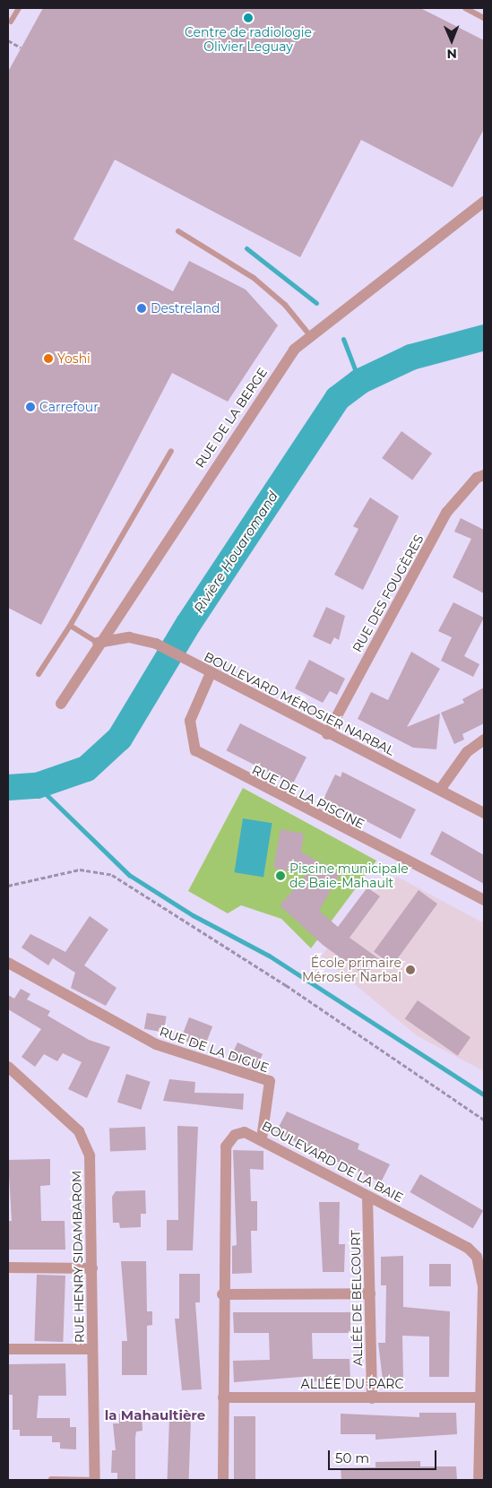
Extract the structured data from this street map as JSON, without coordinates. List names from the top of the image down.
{
  "streets": {
    "street": [
      "RUE DE LA BERGE",
      "RUE DES FOUGÈRES",
      "BOULEVARD MÉROSIER NARBAL",
      "RUE DE LA PISCINE",
      "RUE DE LA DIGUE",
      "BOULEVARD DE LA BAIE",
      "RUE HENRY SIDAMBAROM",
      "ALLÉE DE BELCOURT",
      "ALLÉE DU PARC"
    ]
  },
  "crossings": [
    ["RUE DE LA BERGE", "BOULEVARD MÉROSIER NARBAL"],
    ["RUE DES FOUGÈRES", "BOULEVARD MÉROSIER NARBAL"],
    ["BOULEVARD MÉROSIER NARBAL", "RUE DE LA PISCINE"],
    ["RUE DE LA DIGUE", "BOULEVARD DE LA BAIE"],
    ["BOULEVARD DE LA BAIE", "ALLÉE DE BELCOURT"],
    ["BOULEVARD DE LA BAIE", "ALLÉE DU PARC"],
    ["ALLÉE DE BELCOURT", "ALLÉE DU PARC"]
  ],
  "districts": ["la Mahaultière"],
  "water": ["Rivière Houaromand"],
  "places": [
    "Centre de radiologie Olivier Leguay",
    "Destreland",
    "Yoshi",
    "Carrefour",
    "Piscine municipale de Baie-Mahault",
    "École primaire Mérosier Narbal"
  ],
  "scale_bar": "50 m",
  "north": "bottom"
}
